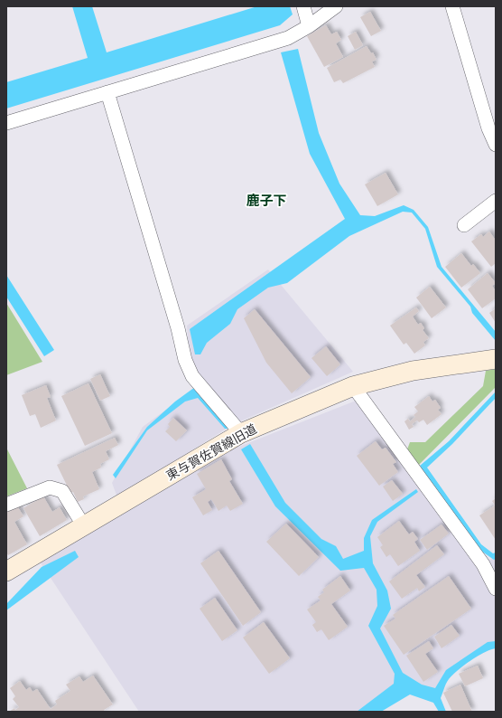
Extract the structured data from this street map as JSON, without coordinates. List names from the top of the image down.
{
  "streets": {
    "main road": ["東与賀佐賀線旧道"]
  },
  "districts": ["鹿子下"]
}
